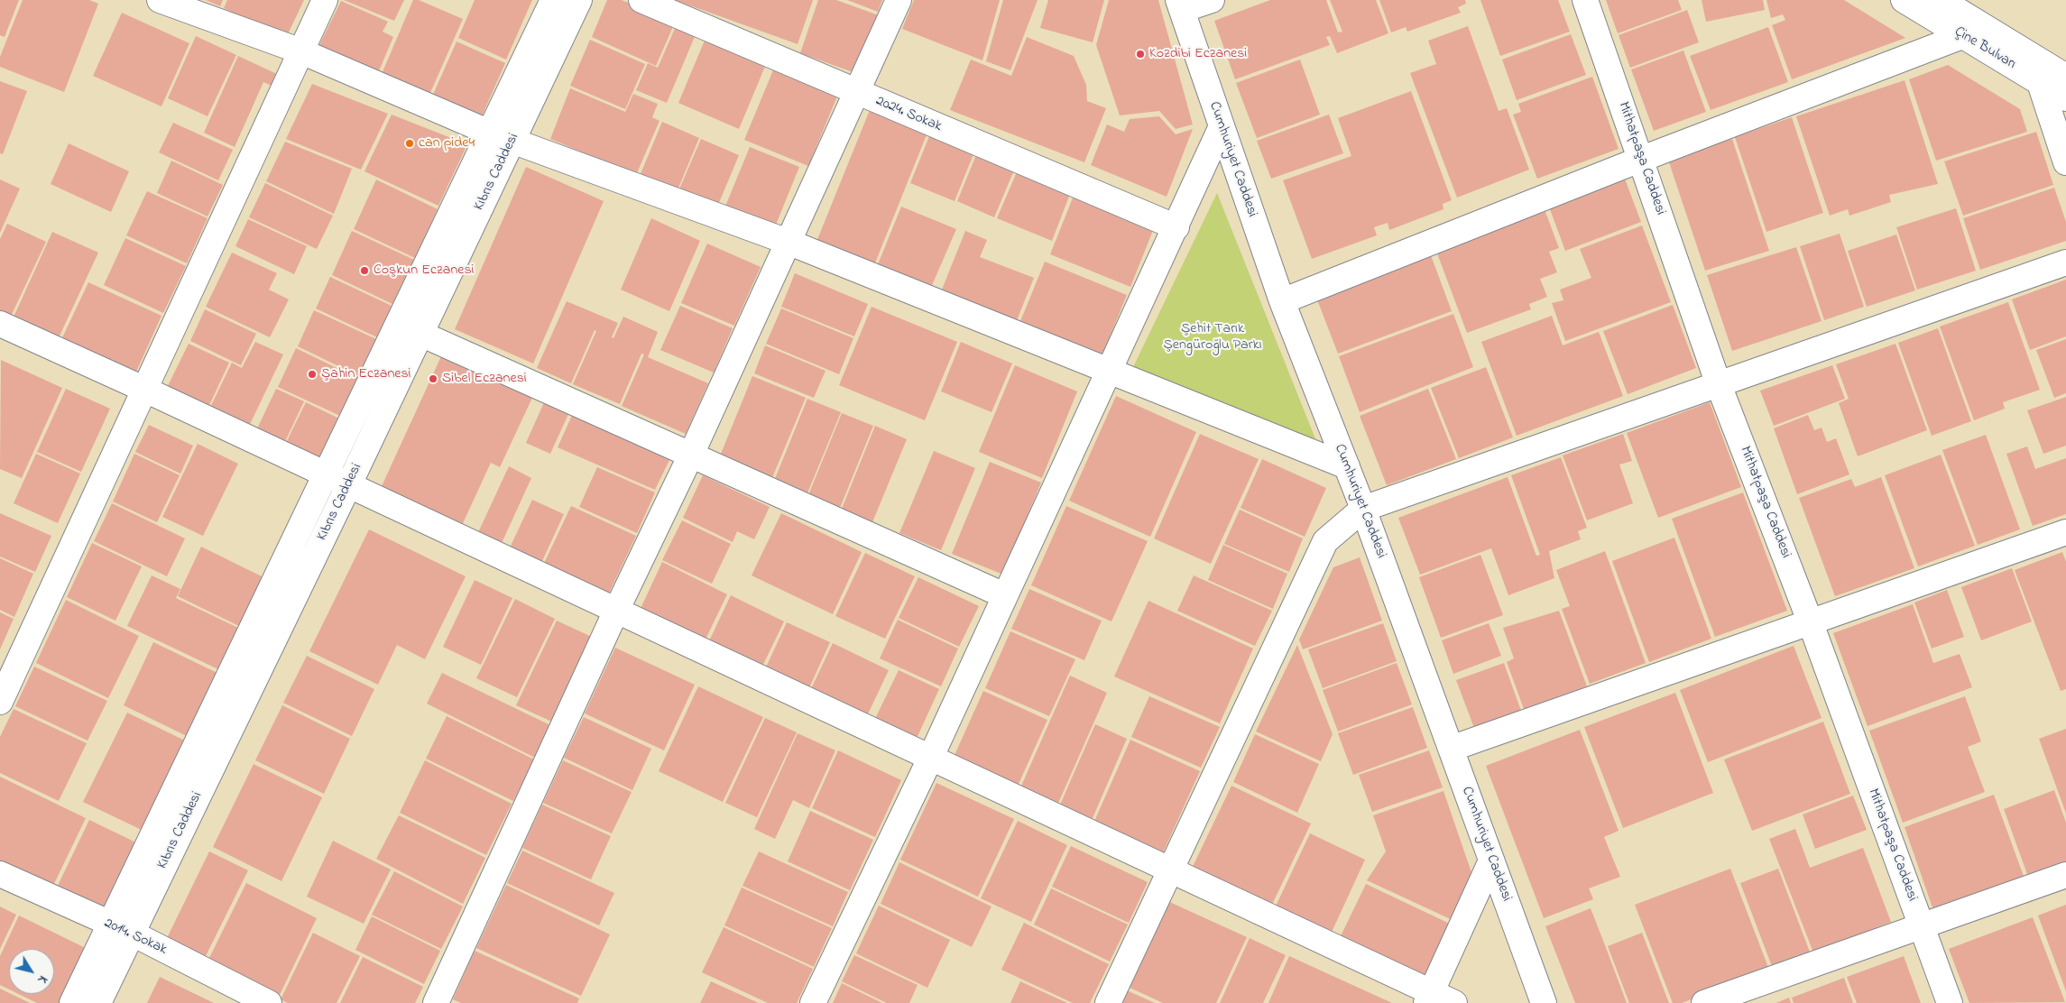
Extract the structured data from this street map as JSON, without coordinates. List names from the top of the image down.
{
  "streets": {
    "street": [
      "Çine Bulvarı",
      "2024. Sokak",
      "Mithatpaşa Caddesi",
      "Cumhuriyet Caddesi",
      "Kıbrıs Caddesi",
      "2014. Sokak"
    ]
  },
  "crossings": [
    ["Kıbrıs Caddesi", "2014. Sokak"]
  ],
  "parks": ["Şehit Tarık Şengüroğlu Parkı"],
  "places": [
    "Kozdibi Eczanesi",
    "can pide4",
    "Coşkun Eczanesi",
    "Şahin Eczanesi",
    "Sibel Eczanesi"
  ],
  "north": "bottom right"
}
